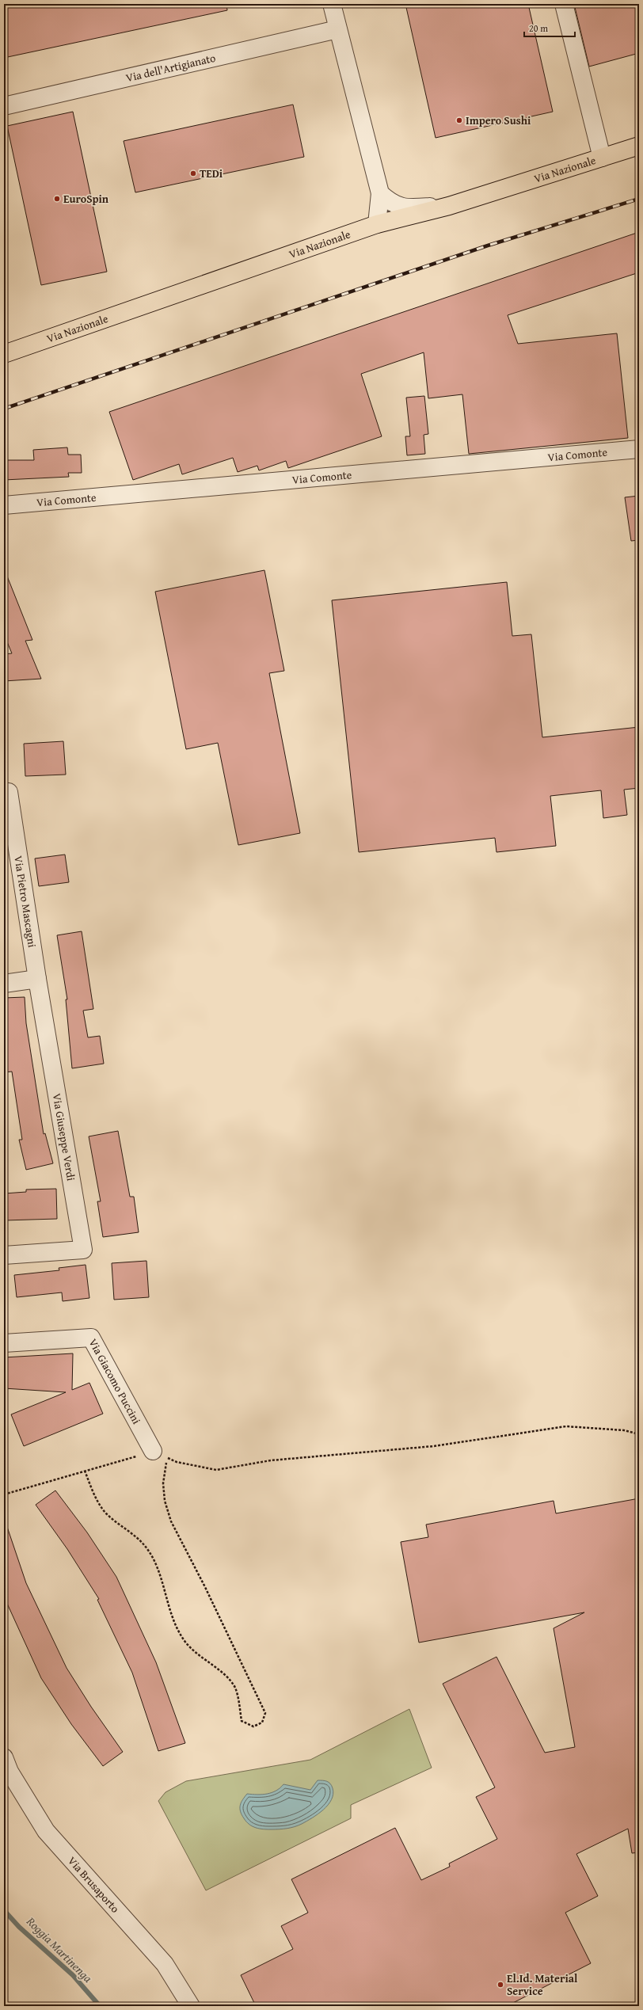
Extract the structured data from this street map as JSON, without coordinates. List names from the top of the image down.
{
  "streets": {
    "main road": ["Via Nazionale"],
    "street": [
      "Via dell'Artigianato",
      "Via Comonte",
      "Via Pietro Mascagni",
      "Via Giuseppe Verdi",
      "Via Giacomo Puccini",
      "Via Brusaporto"
    ]
  },
  "crossings": [
    ["Via Pietro Mascagni", "Via Giuseppe Verdi"]
  ],
  "water": ["Roggia Martinenga"],
  "places": [
    "Impero Sushi",
    "TEDi",
    "EuroSpin",
    "El.Id. Material Service"
  ],
  "scale_bar": "20 m"
}
